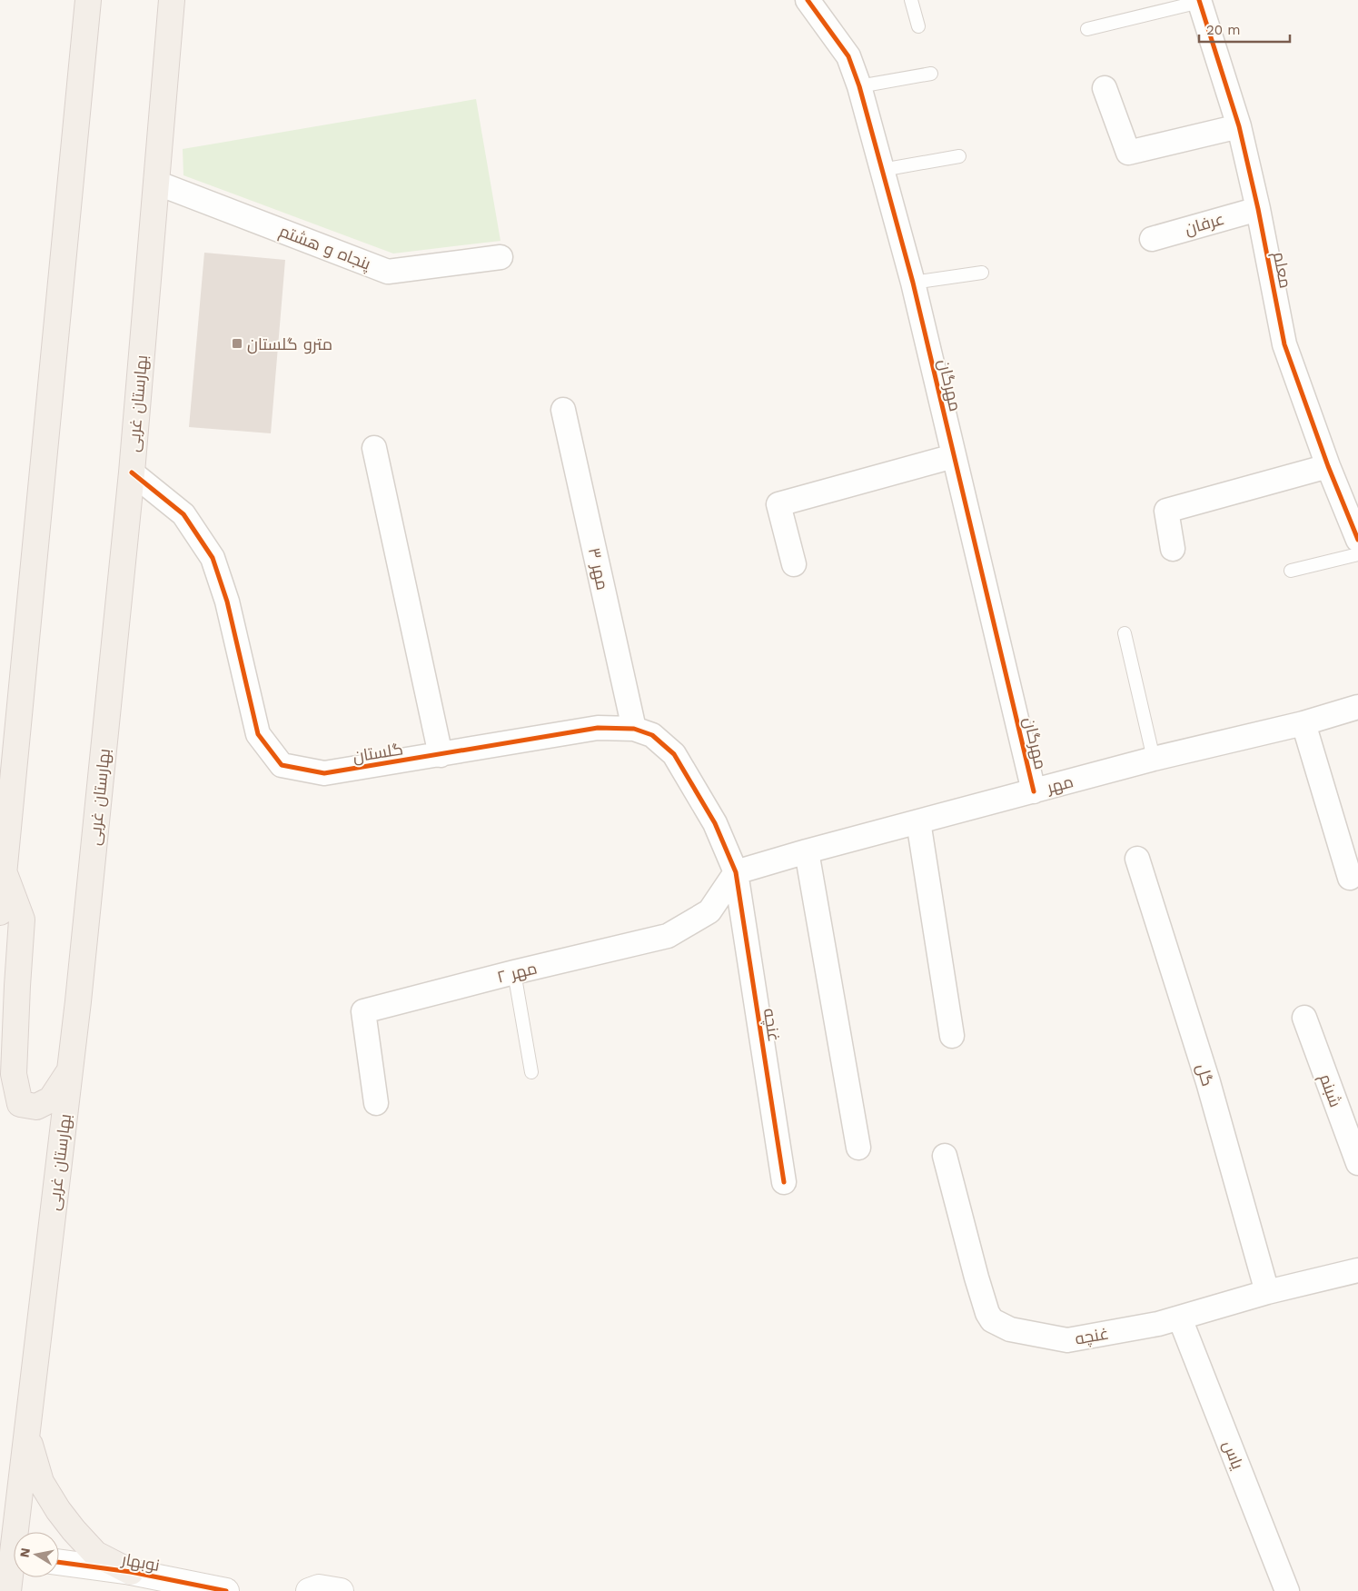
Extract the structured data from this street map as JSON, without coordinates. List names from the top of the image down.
{
  "streets": {
    "main road": ["بهارستان غربی", "نوبهار"],
    "street": [
      "عرفان",
      "پنجاه و هشتم",
      "معلم",
      "مهرگان",
      "مهر ۳",
      "گلستان",
      "مهر",
      "مهر ۲",
      "غنچه",
      "گل",
      "شبنم",
      "یاس"
    ]
  },
  "crossings": [
    ["عرفان", "معلم"],
    ["پنجاه و هشتم", "بهارستان غربی"],
    ["مهرگان", "مهر"],
    ["بهارستان غربی", "گلستان"],
    ["مهر ۳", "گلستان"],
    ["گلستان", "مهر"],
    ["گلستان", "مهر ۲"],
    ["گلستان", "غنچه"],
    ["مهر", "مهر ۲"],
    ["مهر", "غنچه"],
    ["مهر ۲", "غنچه"],
    ["غنچه", "گل"],
    ["غنچه", "یاس"]
  ],
  "places": {
    "transit": ["مترو گلستان"]
  },
  "scale_bar": "20 m",
  "north": "left"
}
